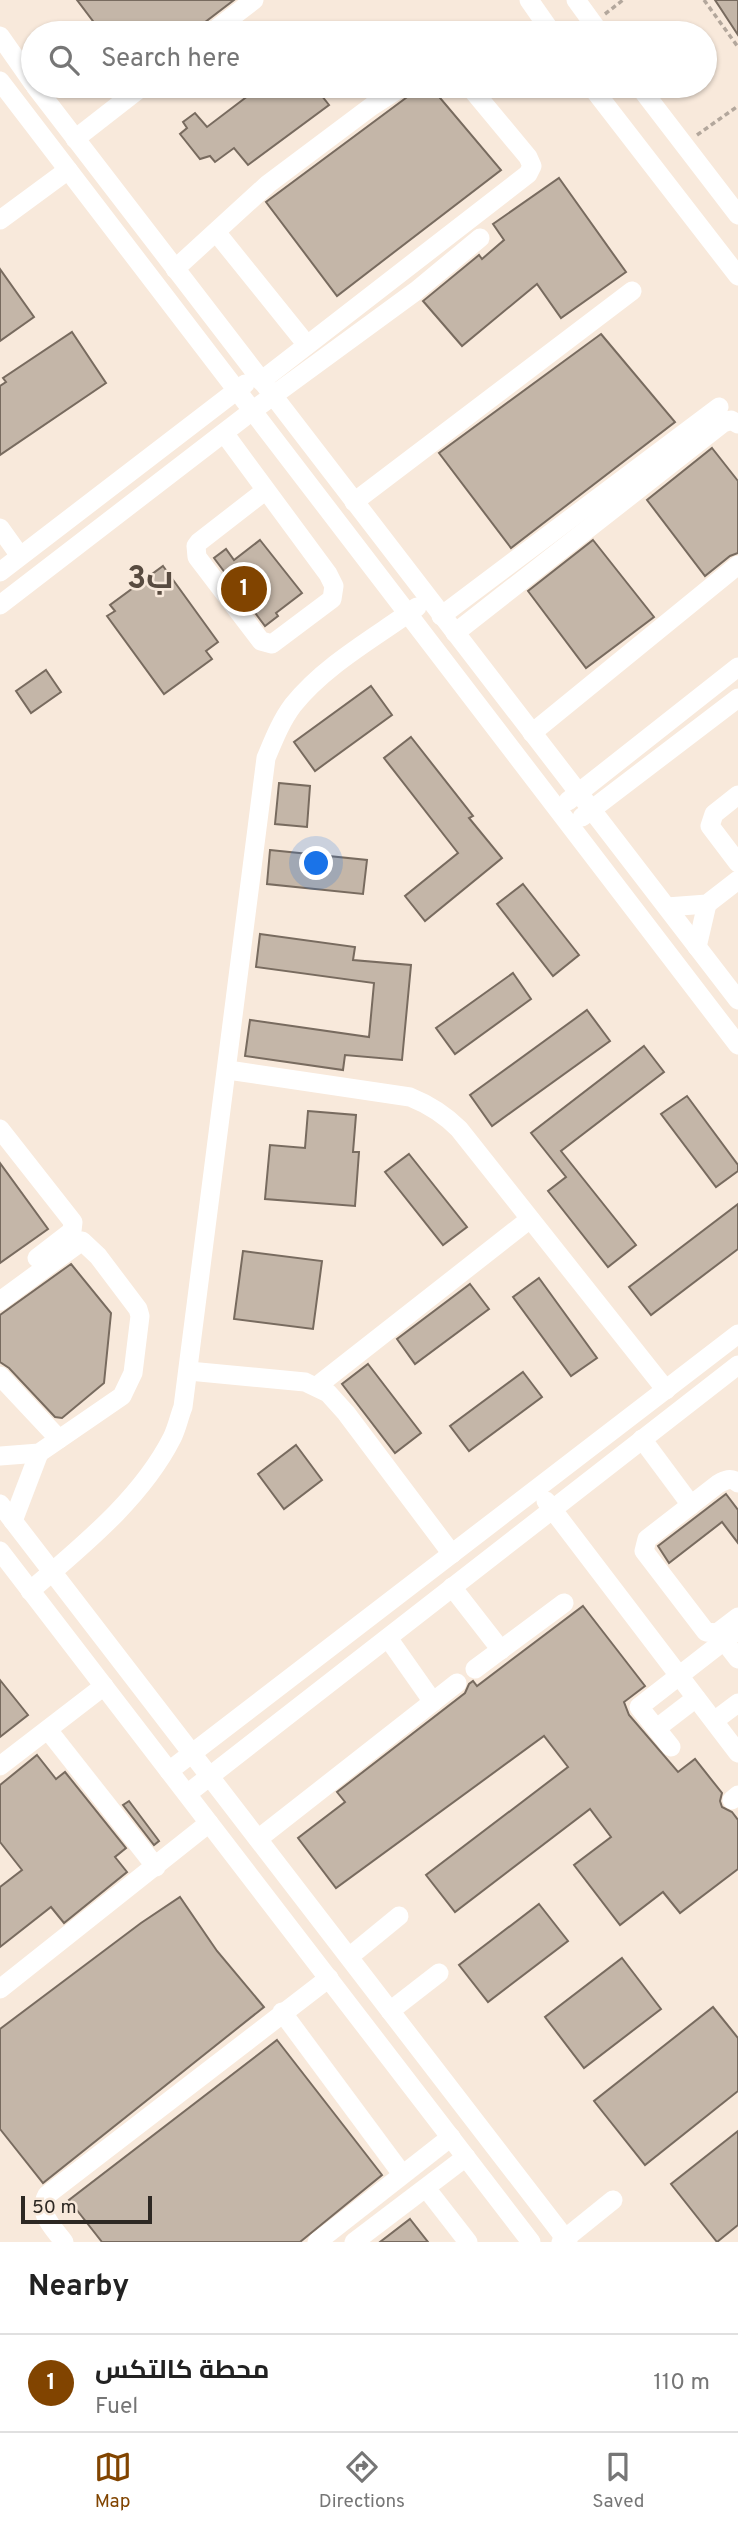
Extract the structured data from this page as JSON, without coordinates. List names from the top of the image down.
{
  "districts": ["ب3"],
  "scale_bar": "50 m",
  "page": {
    "search": "Search here",
    "pins": "1",
    "scale": "50 m",
    "heading": "Nearby",
    "list": [
      {
        "mark": "1",
        "name": "محطة كالتكس",
        "note": "Fuel",
        "value": "110 m"
      }
    ],
    "nav": ["Map", "Directions", "Saved"]
  }
}
